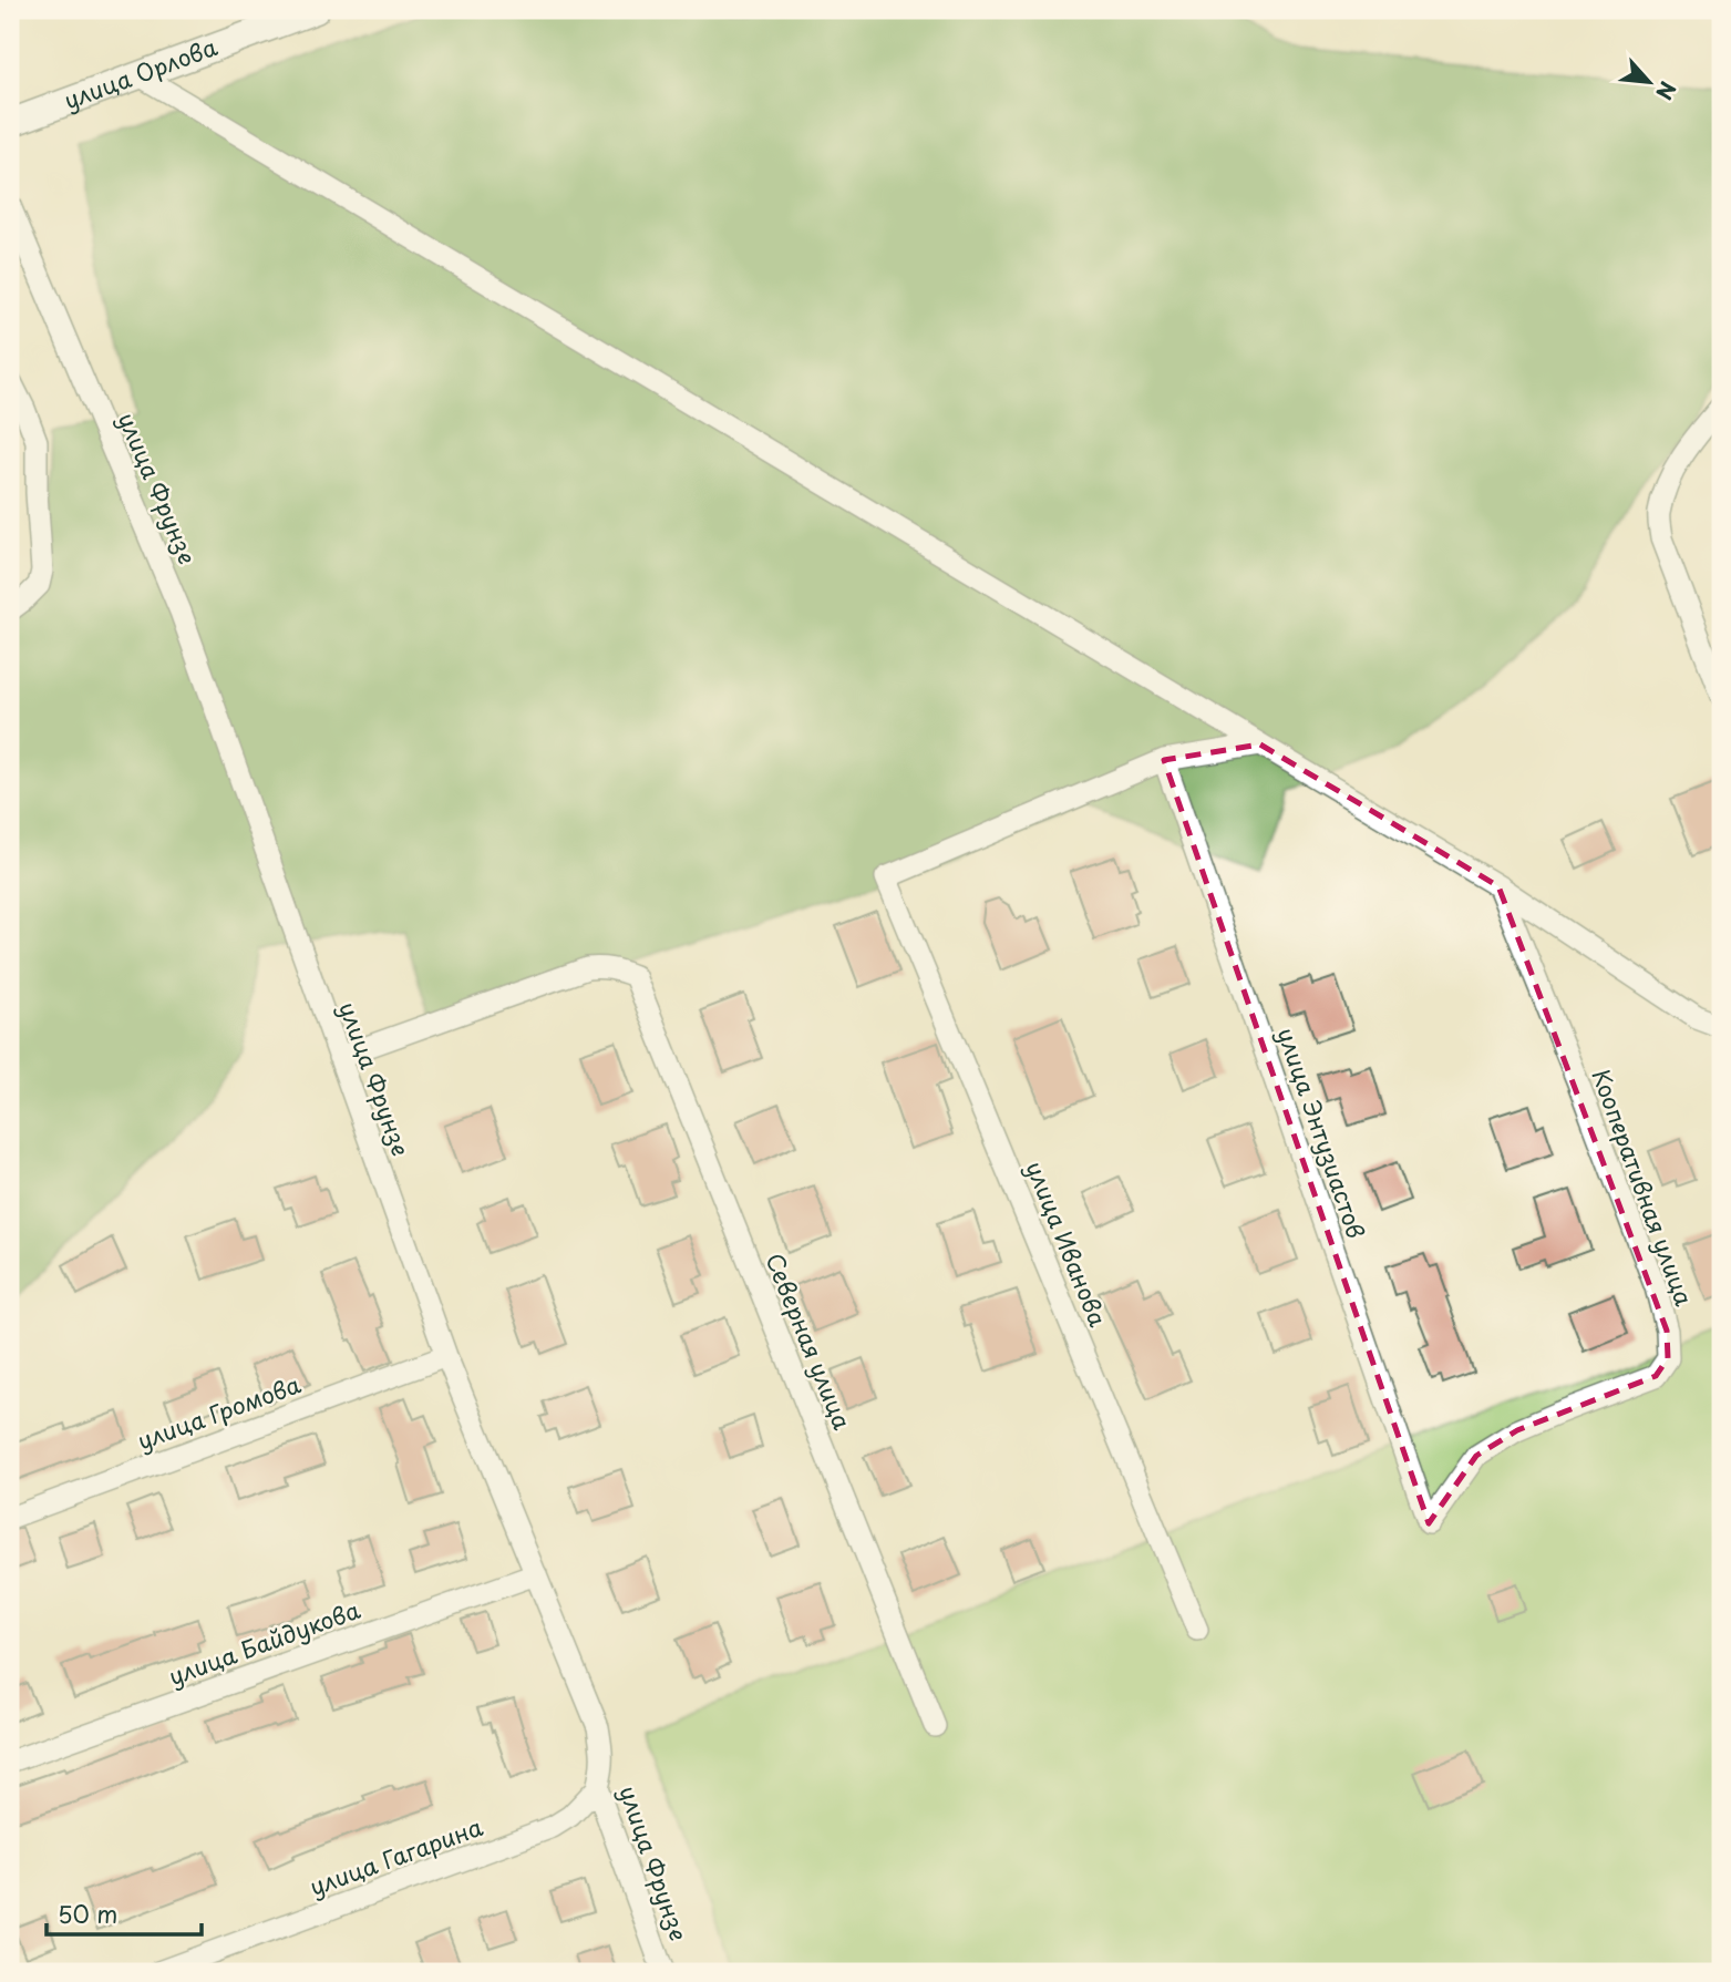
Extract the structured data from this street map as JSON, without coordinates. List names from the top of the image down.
{
  "streets": {
    "street": [
      "улица Орлова",
      "улица Фрунзе",
      "улица Энтузиастов",
      "Кооперативная улица",
      "улица Иванова",
      "Северная улица",
      "улица Громова",
      "улица Байдукова",
      "улица Гагарина"
    ]
  },
  "crossings": [
    ["улица Фрунзе", "Северная улица"],
    ["улица Фрунзе", "улица Громова"],
    ["улица Фрунзе", "улица Байдукова"],
    ["улица Фрунзе", "улица Гагарина"],
    ["улица Энтузиастов", "Кооперативная улица"],
    ["улица Энтузиастов", "улица Иванова"]
  ],
  "scale_bar": "50 m",
  "north": "bottom right"
}
